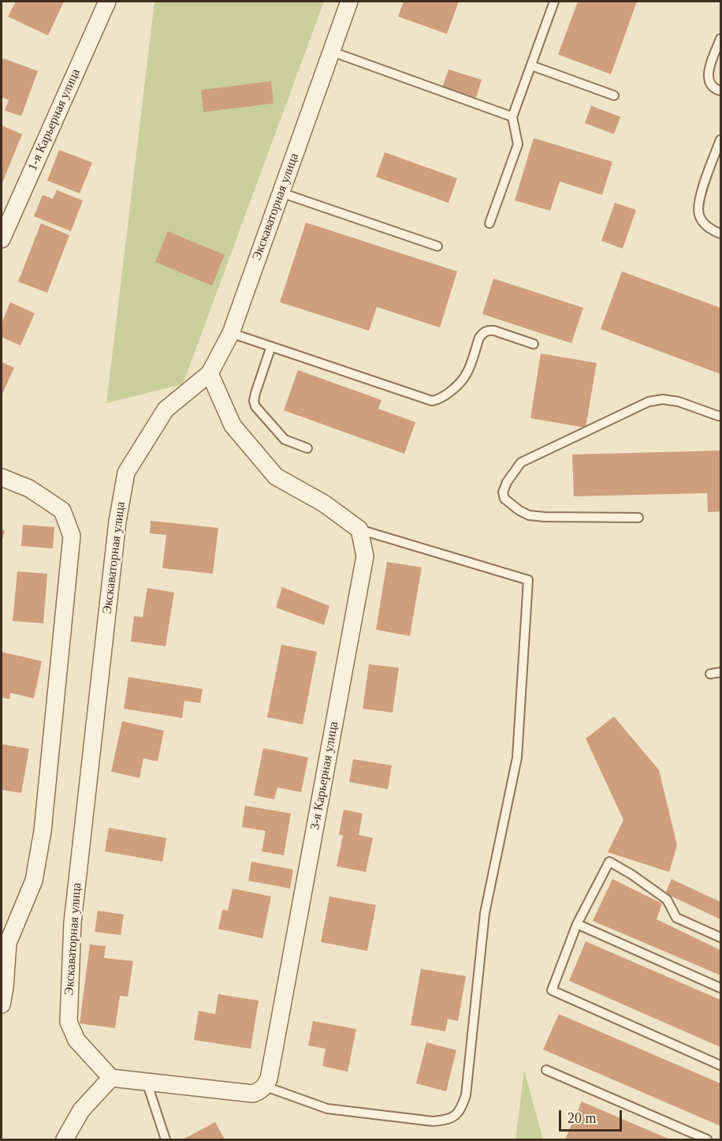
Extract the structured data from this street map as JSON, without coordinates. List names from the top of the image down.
{
  "streets": {
    "street": ["1-я Карьерная улица", "Экскаваторная улица", "3-я Карьерная улица"]
  },
  "scale_bar": "20 m"
}
